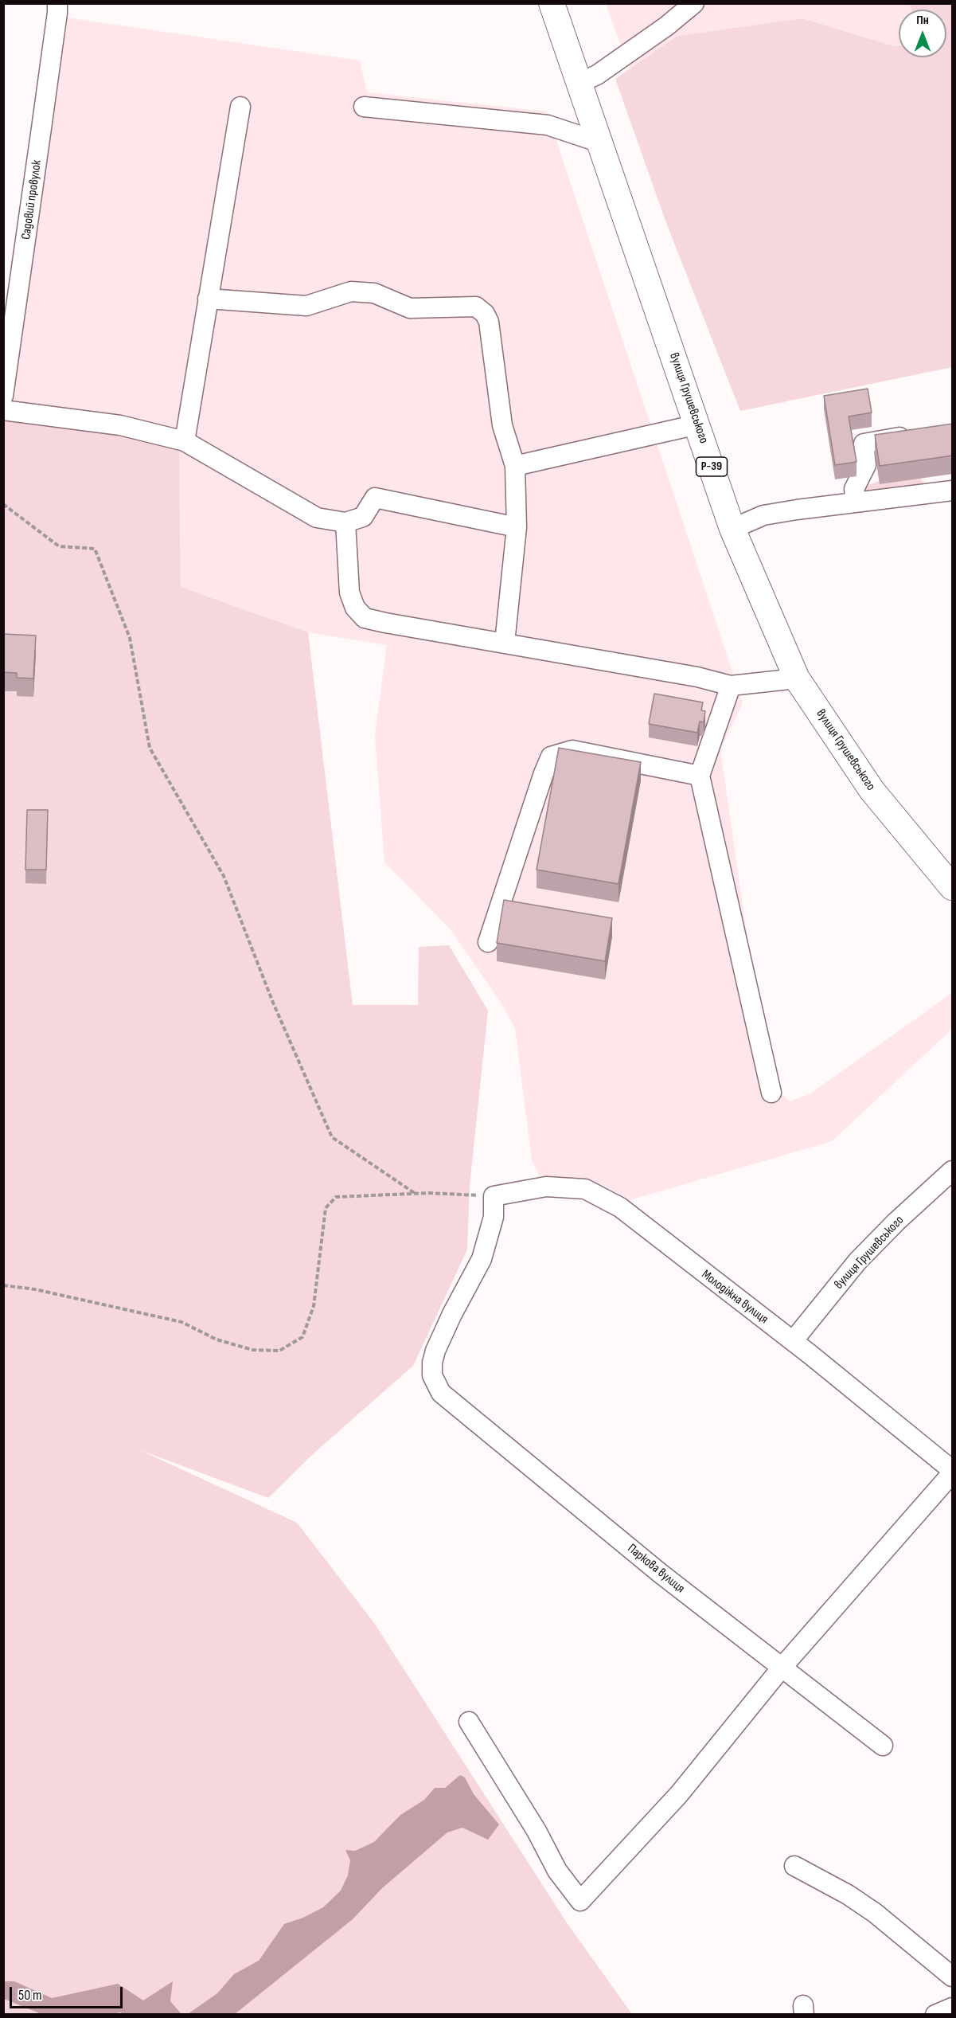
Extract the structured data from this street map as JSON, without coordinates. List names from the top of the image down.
{
  "streets": {
    "main road": ["вулиця Грушевського", "Р-39"],
    "street": ["Садовий провулок", "Молодіжна вулиця", "Паркова вулиця"]
  },
  "crossings": [
    ["вулиця Грушевського", "Молодіжна вулиця"],
    ["Молодіжна вулиця", "Паркова вулиця"]
  ],
  "scale_bar": "50 m",
  "north": "top"
}
